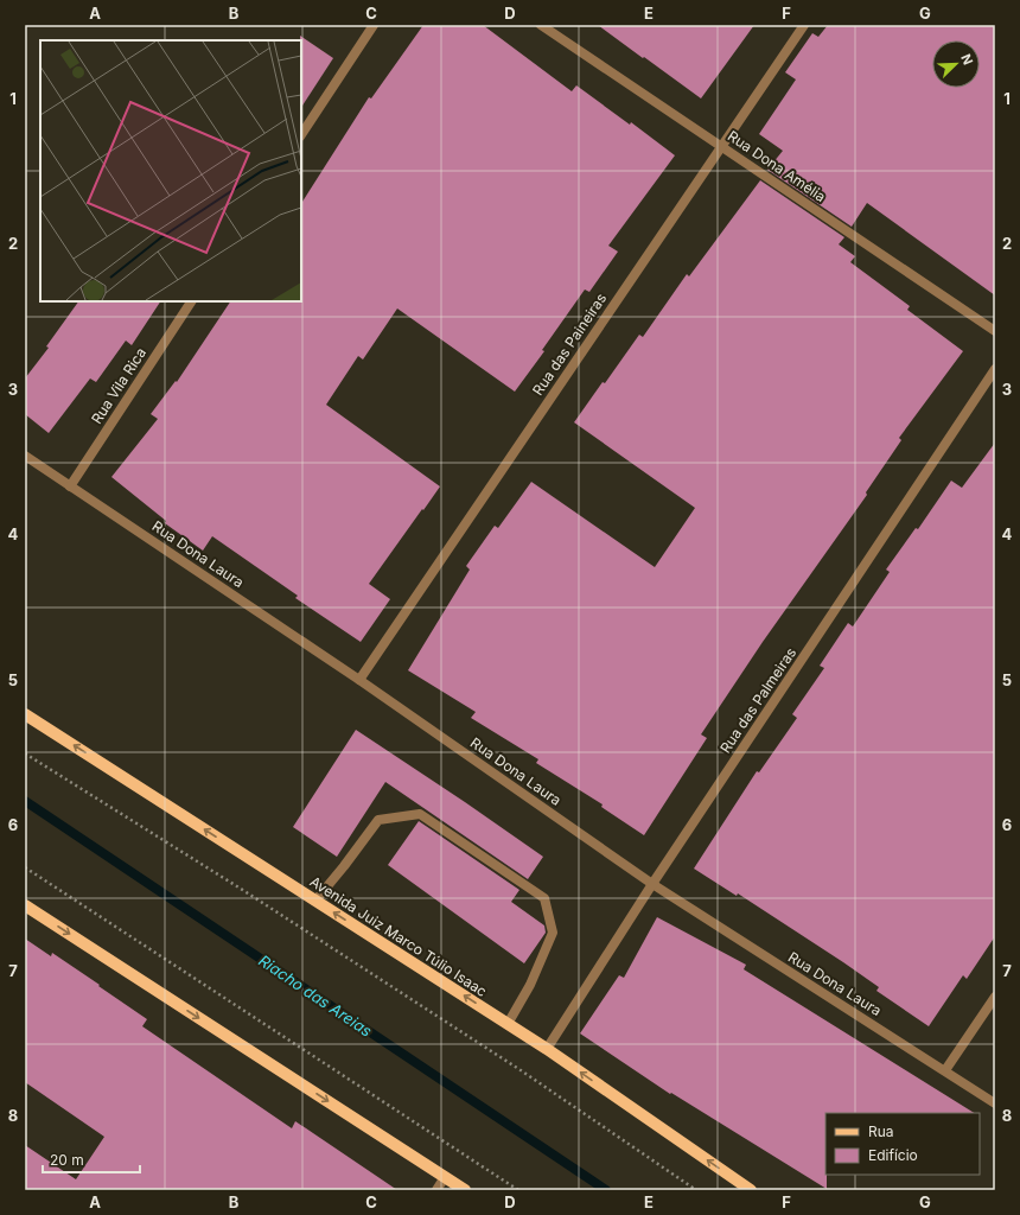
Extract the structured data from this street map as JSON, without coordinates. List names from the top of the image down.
{
  "streets": {
    "main road": ["Avenida Juiz Marco Túlio Isaac"],
    "street": [
      "Rua Dona Amélia",
      "Rua das Paineiras",
      "Rua Vila Rica",
      "Rua Dona Laura",
      "Rua das Palmeiras"
    ]
  },
  "crossings": [
    ["Rua Dona Amélia", "Rua das Paineiras"],
    ["Rua das Paineiras", "Rua Dona Laura"],
    ["Rua Vila Rica", "Rua Dona Laura"],
    ["Rua Dona Laura", "Rua das Palmeiras"],
    ["Rua das Palmeiras", "Avenida Juiz Marco Túlio Isaac"]
  ],
  "one_way": ["Avenida Juiz Marco Túlio Isaac"],
  "water": ["Riacho das Areias"],
  "legend": ["Rua", "Edifício"],
  "scale_bar": "20 m",
  "north": "top right",
  "grid": {
    "columns": [
      "A",
      "B",
      "C",
      "D",
      "E",
      "F",
      "G"
    ],
    "rows": [
      "1",
      "2",
      "3",
      "4",
      "5",
      "6",
      "7",
      "8"
    ]
  }
}
